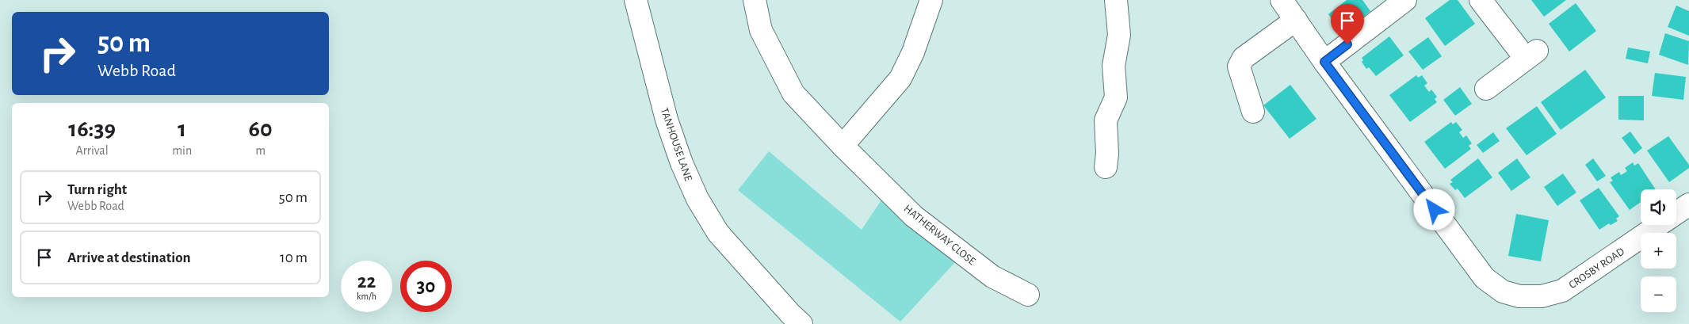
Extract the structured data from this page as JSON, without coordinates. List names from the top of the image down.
{
  "streets": {
    "street": ["TANHOUSE LANE", "HATHERWAY CLOSE", "CROSBY ROAD"]
  },
  "page": {
    "turn": ["50 m", "Webb Road"],
    "eta": [
      "16:39",
      "Arrival",
      "1",
      "min",
      "60",
      "m"
    ],
    "list": [
      {
        "name": "Turn right",
        "note": "Webb Road",
        "value": "50 m"
      },
      {
        "name": "Arrive at destination",
        "value": "10 m"
      }
    ],
    "map_buttons": ["+", "−"],
    "speed": "22 km/h",
    "limit": "30"
  }
}
